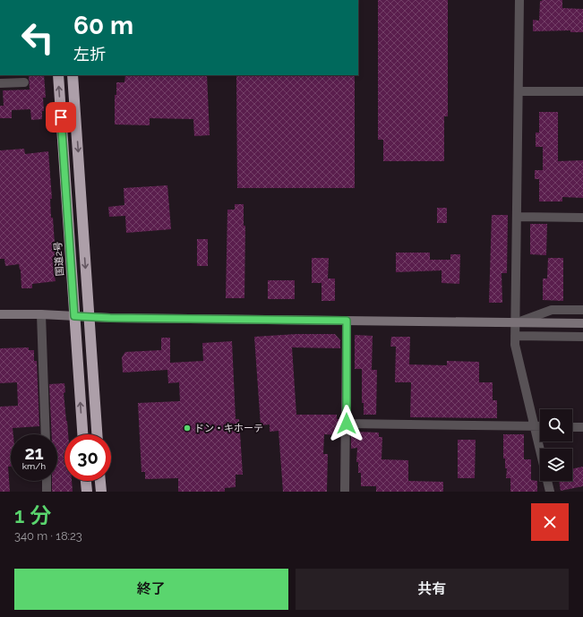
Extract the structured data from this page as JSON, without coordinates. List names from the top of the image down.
{
  "streets": {
    "highway": ["国道2号"]
  },
  "places": ["ドン・キホーテ"],
  "page": {
    "turn": ["60 m", "左折"],
    "speed": "21 km/h",
    "limit": "30",
    "heading": ["1 分", "340 m · 18:23"],
    "buttons": ["終了", "共有"]
  }
}
